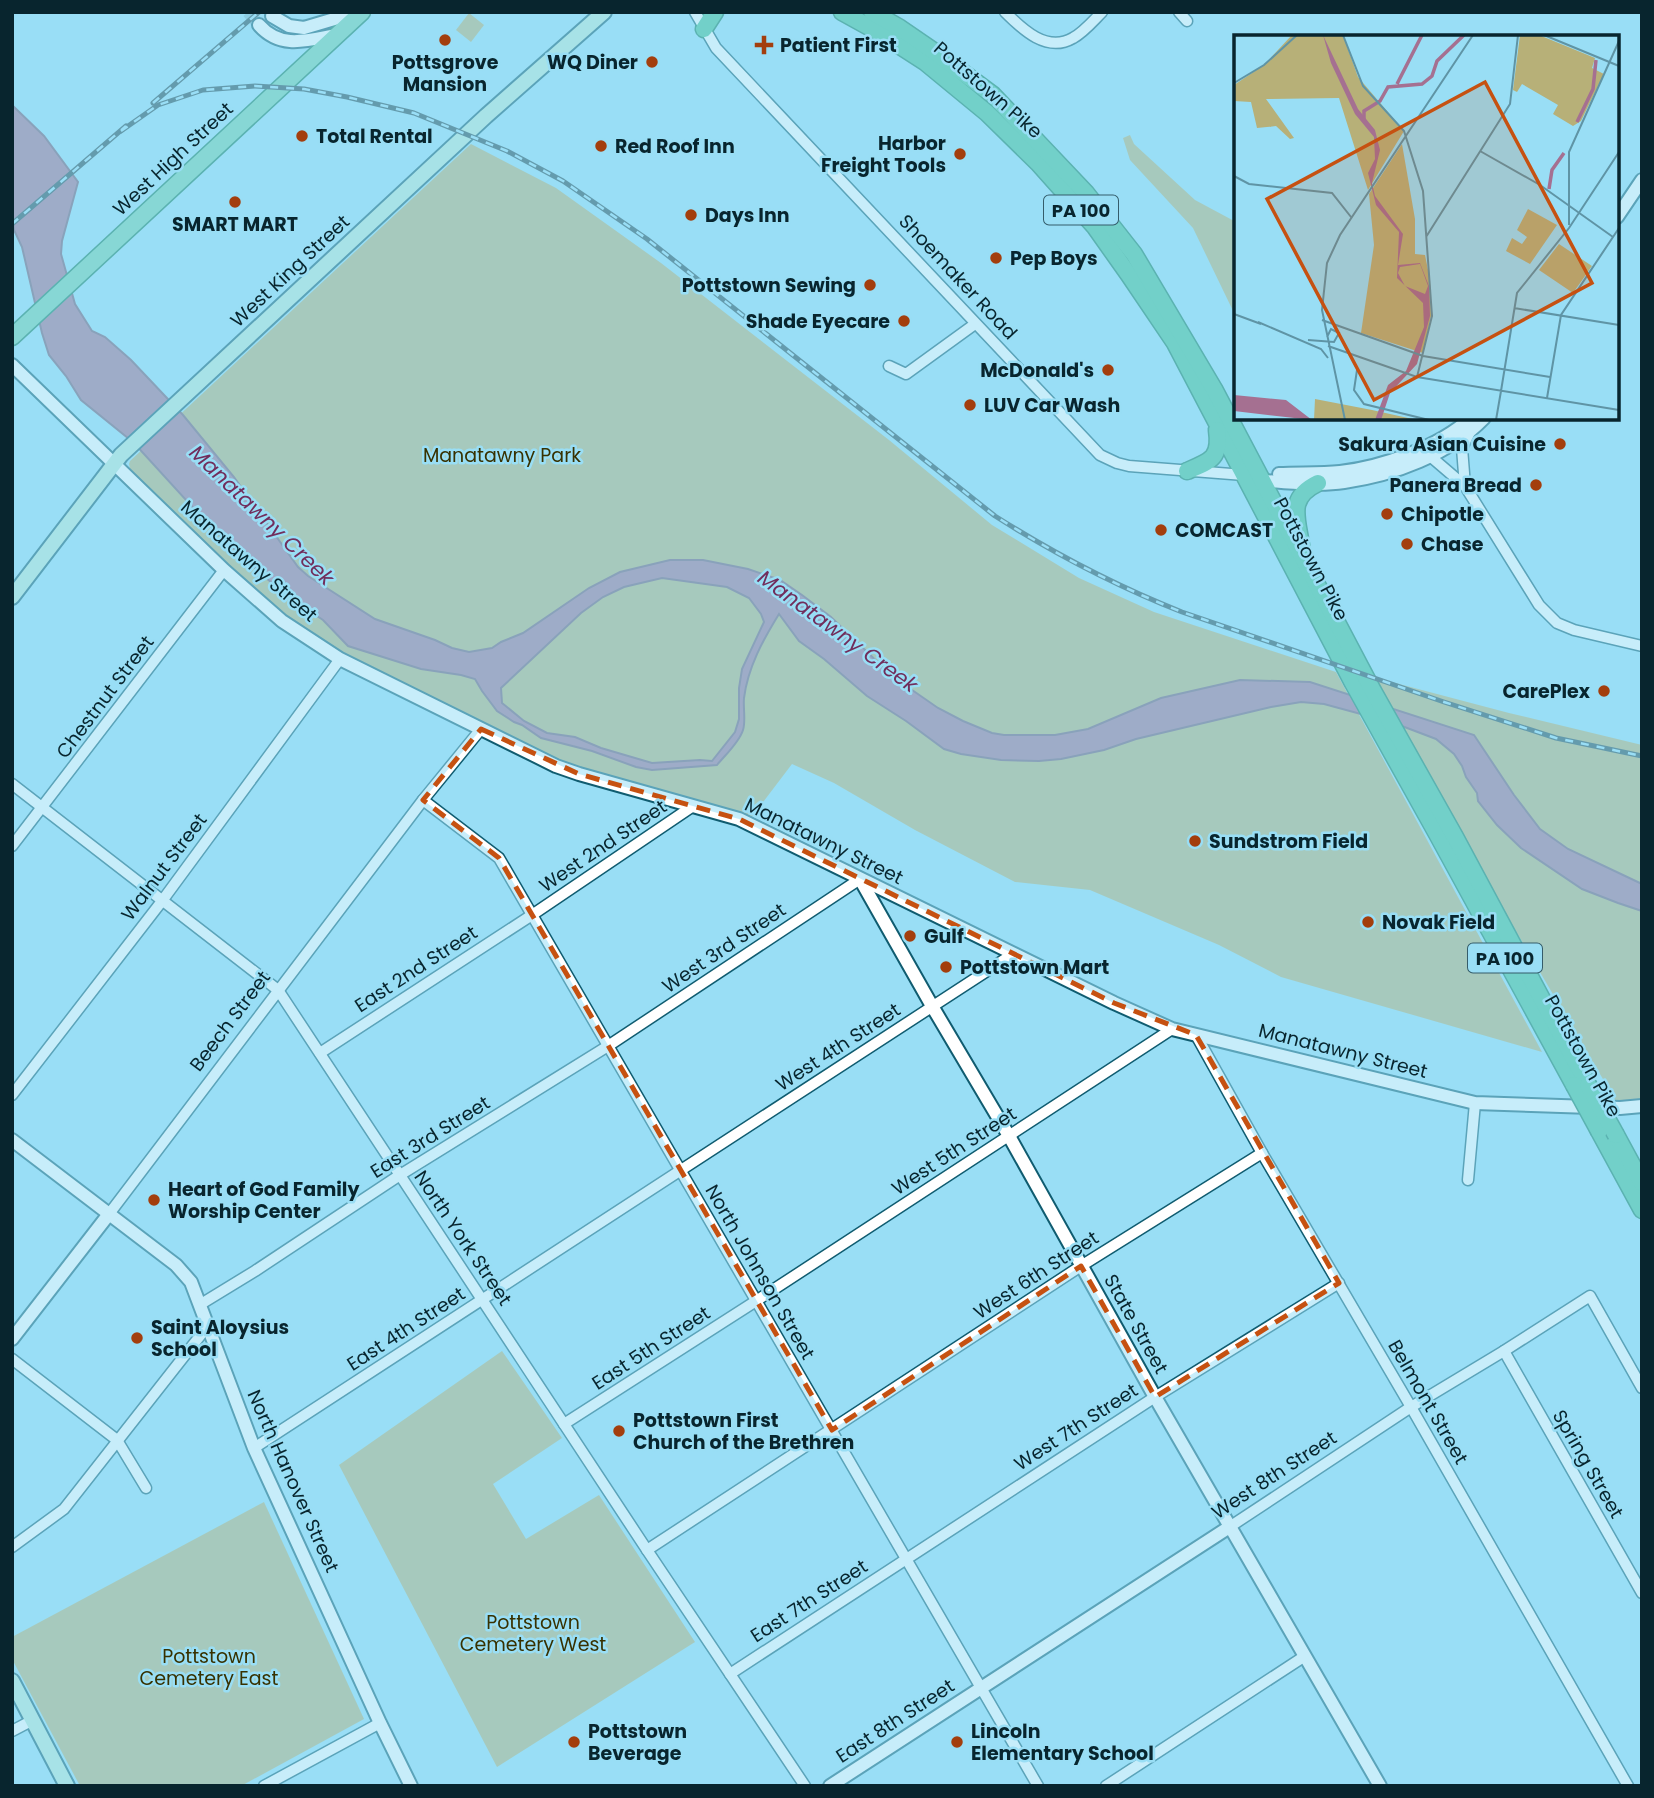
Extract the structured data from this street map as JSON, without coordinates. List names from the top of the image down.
{
  "streets": {
    "highway": ["Pottstown Pike", "PA 100"],
    "main road": ["West High Street", "West King Street"],
    "street": [
      "Shoemaker Road",
      "Manatawny Street",
      "Chestnut Street",
      "West 2nd Street",
      "Walnut Street",
      "West 3rd Street",
      "East 2nd Street",
      "Beech Street",
      "West 4th Street",
      "East 3rd Street",
      "West 5th Street",
      "North York Street",
      "North Johnson Street",
      "West 6th Street",
      "State Street",
      "East 4th Street",
      "East 5th Street",
      "Belmont Street",
      "West 7th Street",
      "Spring Street",
      "West 8th Street",
      "North Hanover Street",
      "East 7th Street",
      "East 8th Street"
    ]
  },
  "crossings": [
    ["Pottstown Pike", "Shoemaker Road"],
    ["West King Street", "Manatawny Street"],
    ["Manatawny Street", "Chestnut Street"],
    ["Manatawny Street", "West 2nd Street"],
    ["Manatawny Street", "Walnut Street"],
    ["Manatawny Street", "West 3rd Street"],
    ["Manatawny Street", "Beech Street"],
    ["Manatawny Street", "West 4th Street"],
    ["Manatawny Street", "West 5th Street"],
    ["Manatawny Street", "State Street"],
    ["Manatawny Street", "Belmont Street"],
    ["Chestnut Street", "North York Street"],
    ["West 2nd Street", "East 2nd Street"],
    ["West 2nd Street", "North Johnson Street"],
    ["Walnut Street", "North York Street"],
    ["West 3rd Street", "East 3rd Street"],
    ["West 3rd Street", "North Johnson Street"],
    ["West 3rd Street", "State Street"],
    ["East 2nd Street", "North York Street"],
    ["East 2nd Street", "North Johnson Street"],
    ["Beech Street", "North York Street"],
    ["Beech Street", "North Johnson Street"],
    ["Beech Street", "North Hanover Street"],
    ["West 4th Street", "North Johnson Street"],
    ["West 4th Street", "State Street"],
    ["West 4th Street", "East 4th Street"],
    ["East 3rd Street", "North York Street"],
    ["East 3rd Street", "North Johnson Street"],
    ["East 3rd Street", "North Hanover Street"],
    ["West 5th Street", "North Johnson Street"],
    ["West 5th Street", "State Street"],
    ["West 5th Street", "East 5th Street"],
    ["North York Street", "West 6th Street"],
    ["North York Street", "East 4th Street"],
    ["North York Street", "East 5th Street"],
    ["North York Street", "East 7th Street"],
    ["North Johnson Street", "West 6th Street"],
    ["North Johnson Street", "East 4th Street"],
    ["North Johnson Street", "East 5th Street"],
    ["North Johnson Street", "West 7th Street"],
    ["North Johnson Street", "West 8th Street"],
    ["North Johnson Street", "East 7th Street"],
    ["North Johnson Street", "East 8th Street"],
    ["West 6th Street", "State Street"],
    ["West 6th Street", "Belmont Street"],
    ["State Street", "West 7th Street"],
    ["State Street", "West 8th Street"],
    ["East 4th Street", "North Hanover Street"],
    ["Belmont Street", "West 7th Street"],
    ["Belmont Street", "West 8th Street"],
    ["West 7th Street", "East 7th Street"],
    ["Spring Street", "West 8th Street"],
    ["West 8th Street", "East 8th Street"]
  ],
  "water": ["Manatawny Creek"],
  "parks": ["Manatawny Park", "Pottstown Cemetery West", "Pottstown Cemetery East"],
  "places": {
    "other": [
      "Pottsgrove Mansion",
      "WQ Diner",
      "Total Rental",
      "Red Roof Inn",
      "Harbor Freight Tools",
      "SMART MART",
      "Days Inn",
      "Pep Boys",
      "Pottstown Sewing",
      "Shade Eyecare",
      "McDonald's",
      "LUV Car Wash",
      "Sakura Asian Cuisine",
      "Panera Bread",
      "Chipotle",
      "COMCAST",
      "Chase",
      "CarePlex",
      "Sundstrom Field",
      "Novak Field",
      "Gulf",
      "Pottstown Mart",
      "Heart of God Family Worship Center",
      "Saint Aloysius School",
      "Pottstown First Church of the Brethren",
      "Pottstown Beverage",
      "Lincoln Elementary School"
    ],
    "health": ["Patient First"]
  }
}
